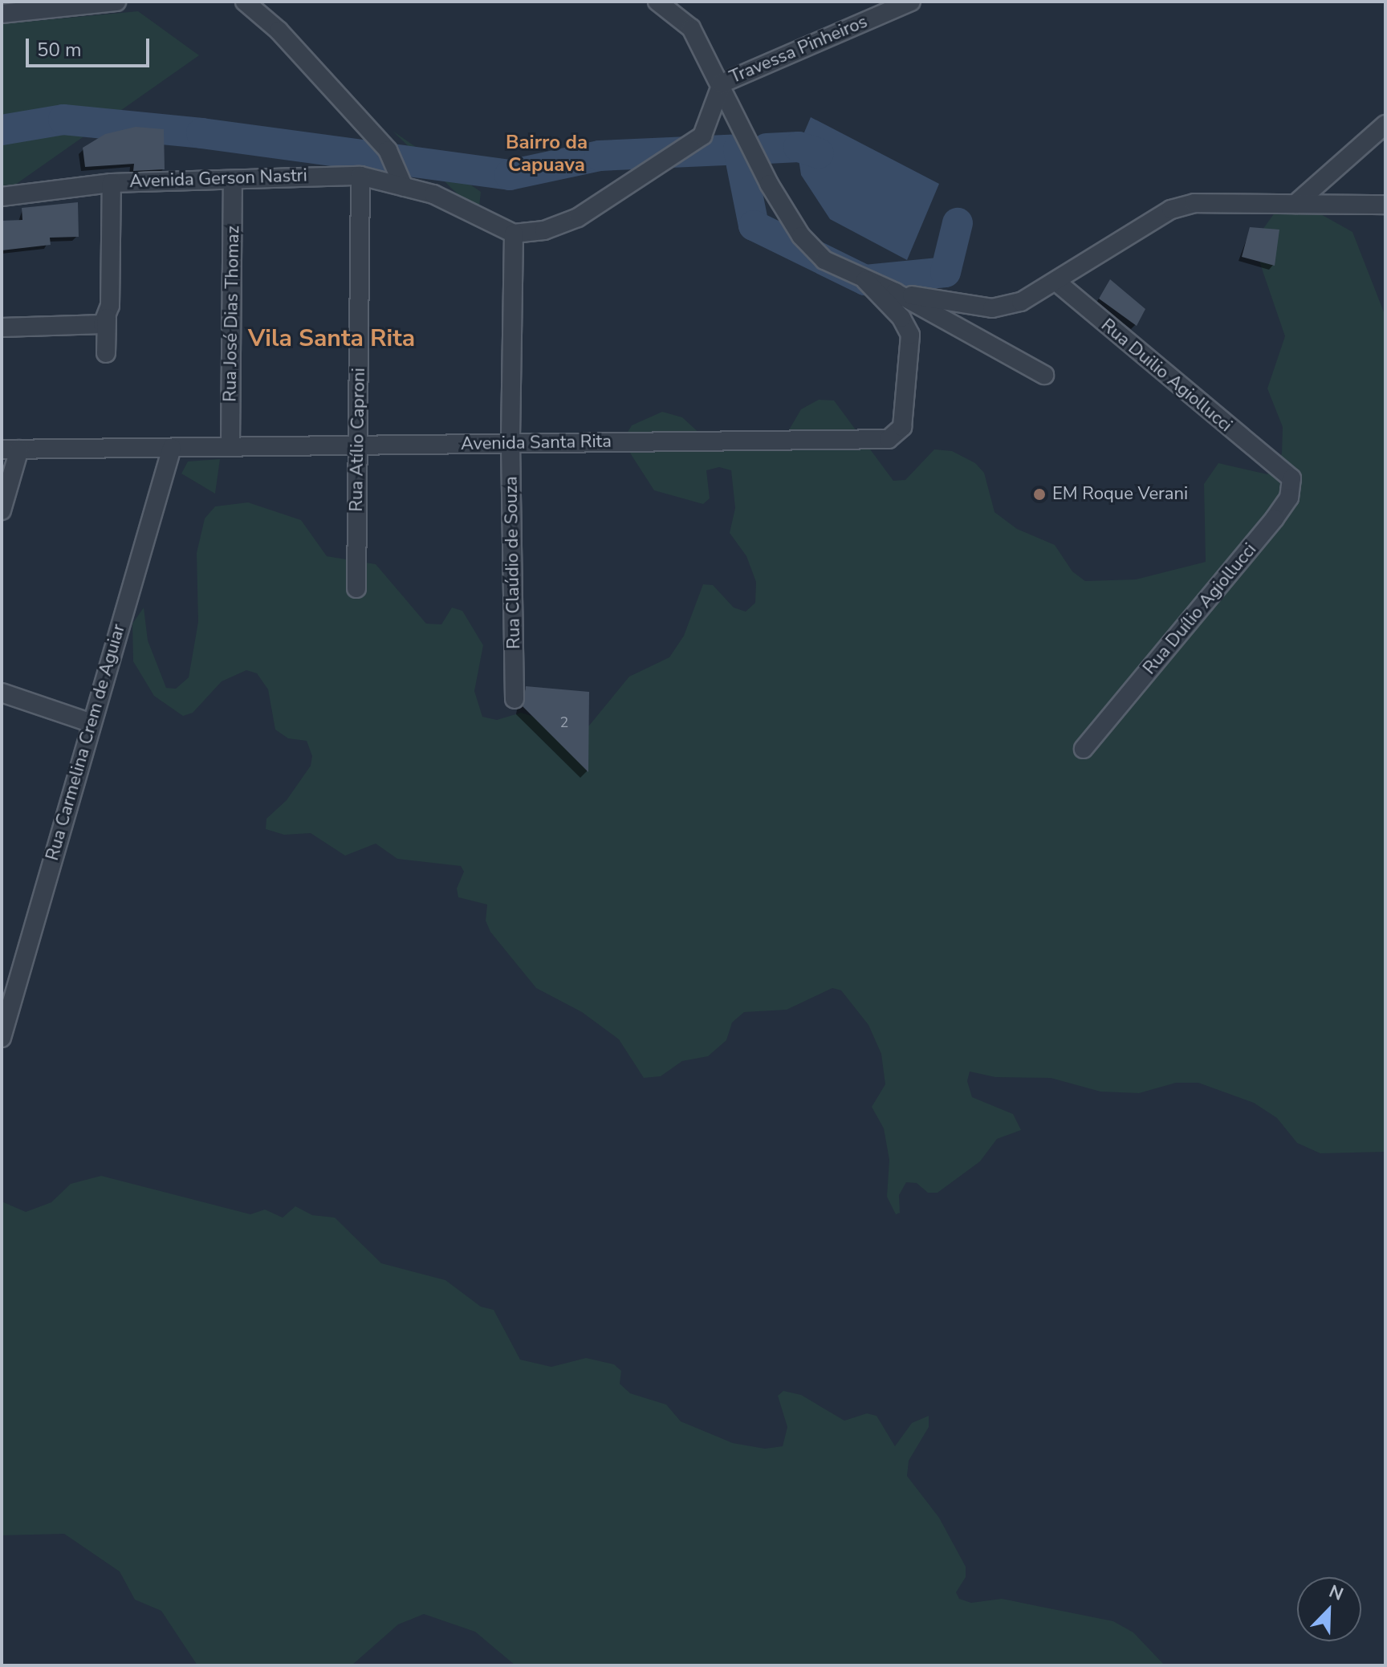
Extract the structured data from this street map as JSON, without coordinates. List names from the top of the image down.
{
  "streets": {
    "street": [
      "Travessa Pinheiros",
      "Avenida Gerson Nastri",
      "Rua José Dias Thomaz",
      "Rua Duilio Agiollucci",
      "Rua Atílio Caproni",
      "Avenida Santa Rita",
      "Rua Claúdio de Souza",
      "Rua Duílio Agiollucci",
      "Rua Carmelina Crem de Aguiar"
    ]
  },
  "crossings": [
    ["Avenida Gerson Nastri", "Rua José Dias Thomaz"],
    ["Avenida Gerson Nastri", "Rua Atílio Caproni"],
    ["Avenida Gerson Nastri", "Rua Claúdio de Souza"],
    ["Rua José Dias Thomaz", "Avenida Santa Rita"],
    ["Rua Duilio Agiollucci", "Rua Duílio Agiollucci"],
    ["Rua Atílio Caproni", "Avenida Santa Rita"],
    ["Avenida Santa Rita", "Rua Claúdio de Souza"],
    ["Avenida Santa Rita", "Rua Carmelina Crem de Aguiar"]
  ],
  "districts": ["Bairro da Capuava", "Vila Santa Rita"],
  "places": ["EM Roque Verani"],
  "house_numbers": ["2"],
  "scale_bar": "50 m",
  "north": "top right"
}
